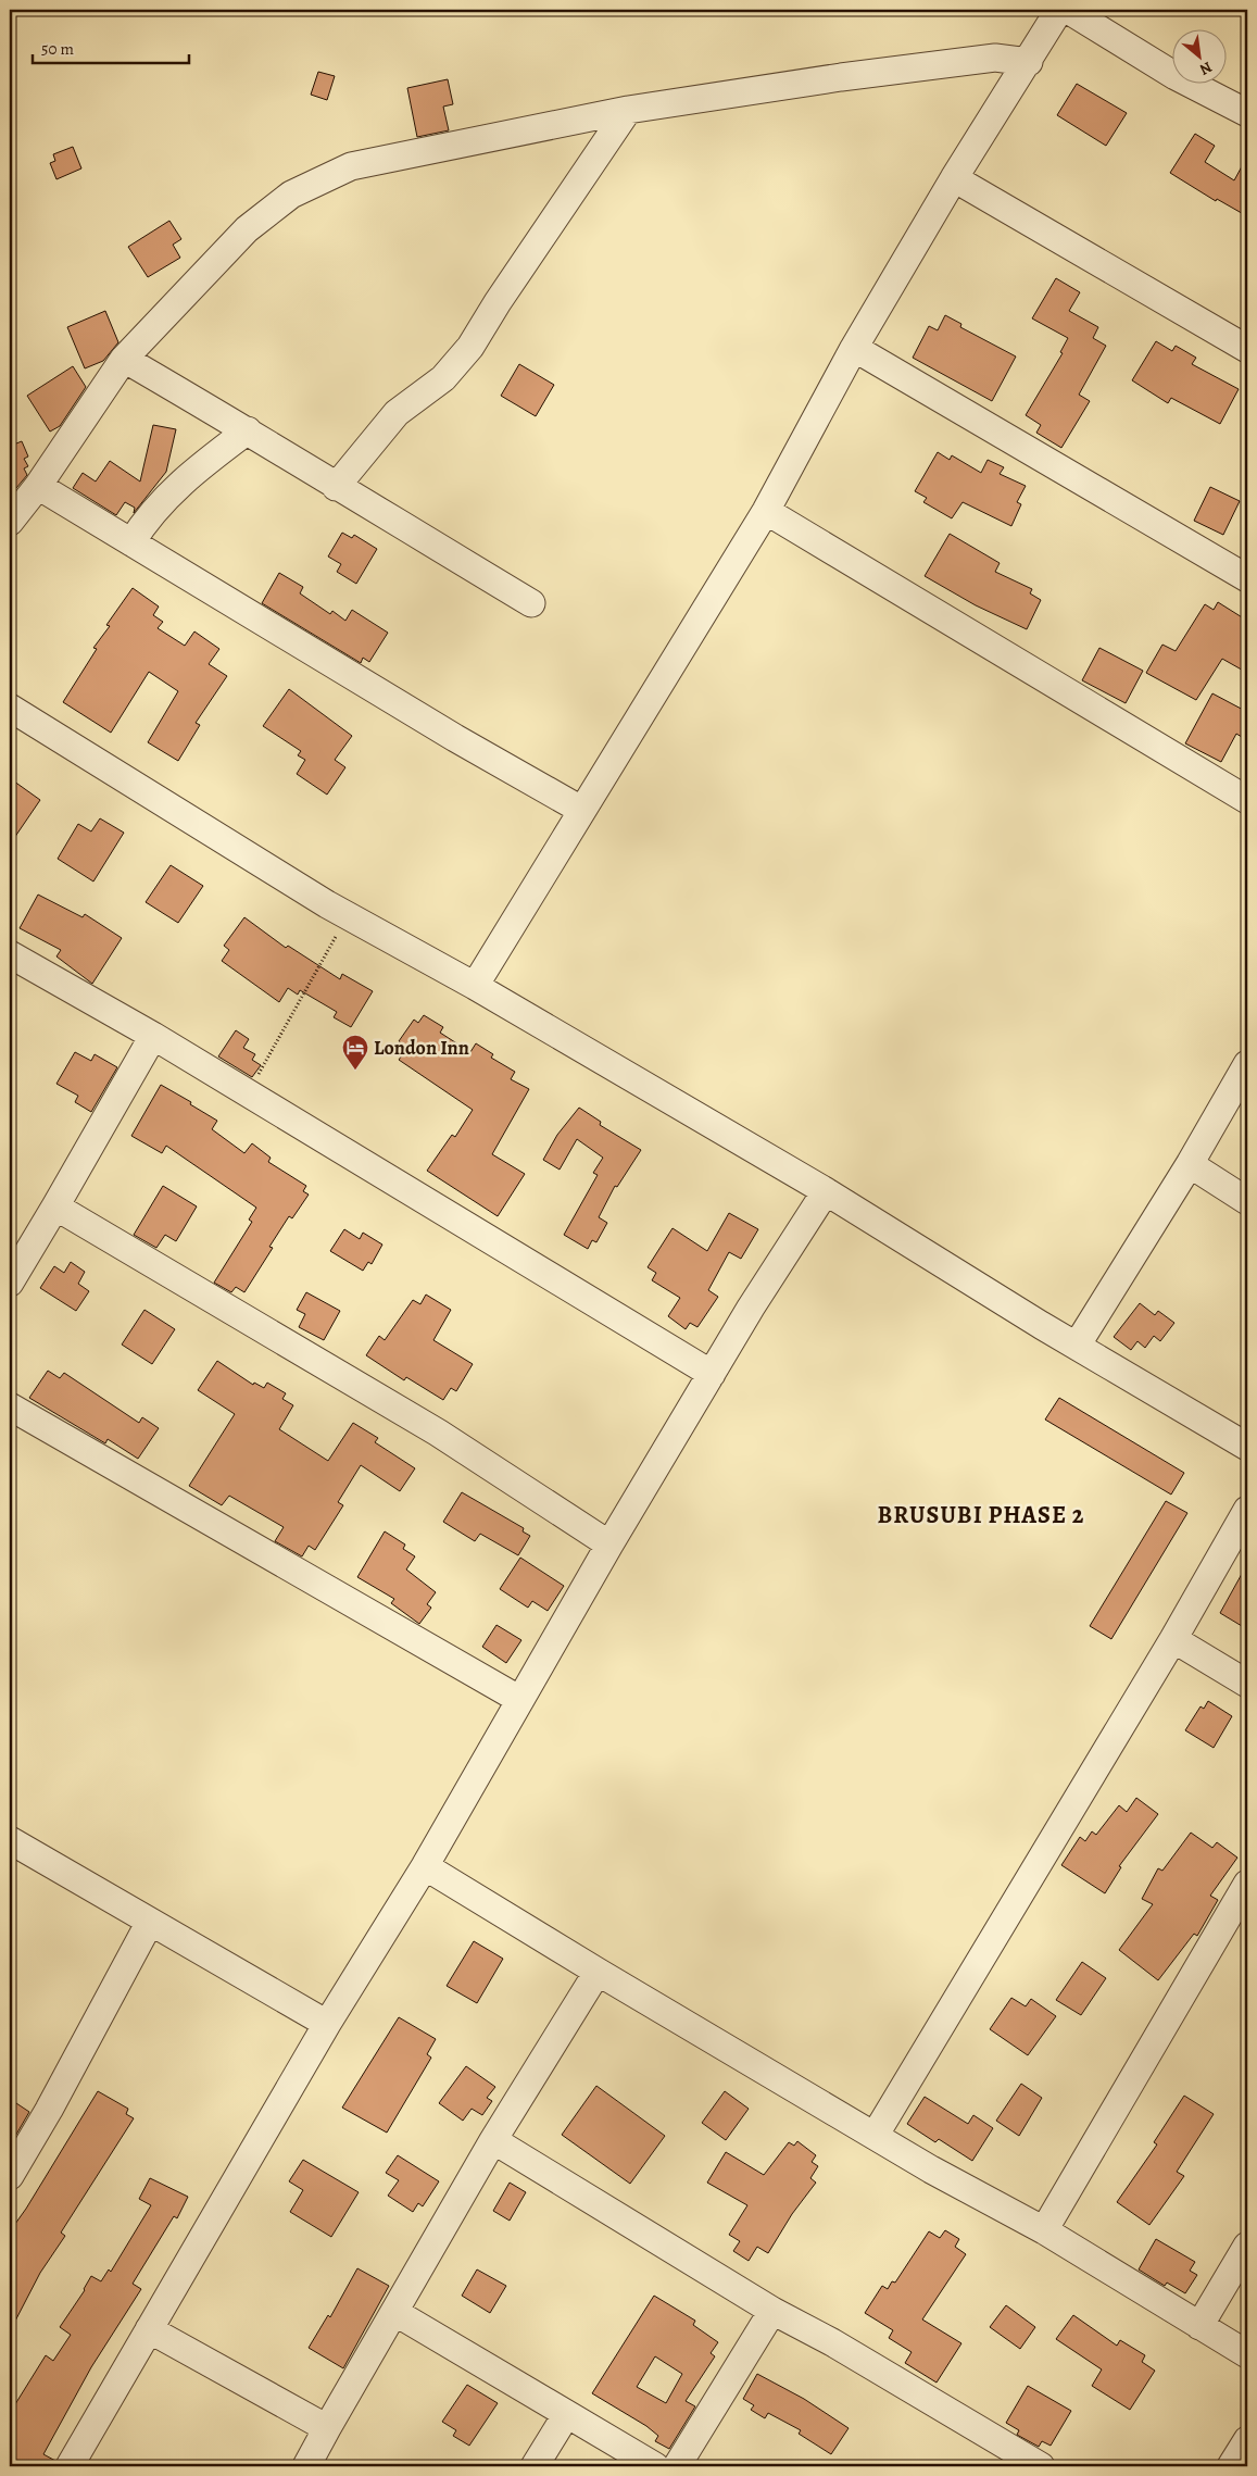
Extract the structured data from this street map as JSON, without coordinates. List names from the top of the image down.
{
  "districts": ["BRUSUBI PHASE 2"],
  "places": {
    "hotel": ["London Inn"]
  },
  "scale_bar": "50 m",
  "north": "bottom right"
}
